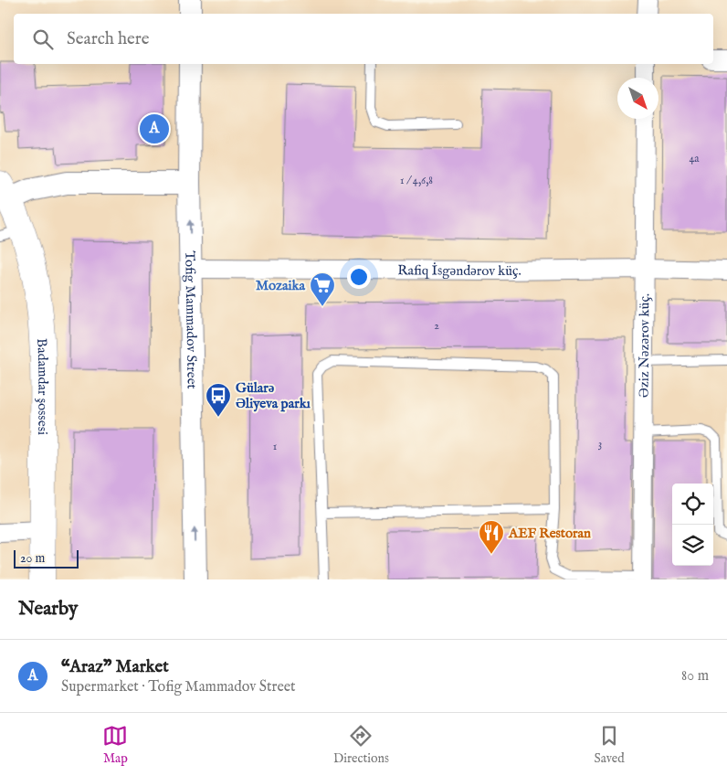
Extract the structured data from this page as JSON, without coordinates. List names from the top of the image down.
{
  "streets": {
    "main road": ["Badamdar şossesi"],
    "street": ["Rafiq İsgəndərov küç.", "Tofig Mammadov Street", "Əziz Nəzərov küç."]
  },
  "crossings": [
    ["Rafiq İsgəndərov küç.", "Tofig Mammadov Street"],
    ["Rafiq İsgəndərov küç.", "Əziz Nəzərov küç."]
  ],
  "one_way": ["Tofig Mammadov Street"],
  "places": {
    "supermarket": ["Mozaika"],
    "bus stop": ["Gülarə Əliyeva parkı"],
    "restaurant": ["AEF Restoran"]
  },
  "house_numbers": [
    "4a",
    "1 / 4,6,8",
    "2",
    "3",
    "1"
  ],
  "scale_bar": "20 m",
  "north": "bottom right",
  "page": {
    "search": "Search here",
    "pins": "A",
    "scale": "20 m",
    "heading": "Nearby",
    "list": [
      {
        "mark": "A",
        "name": "“Araz” Market",
        "note": "Supermarket · Tofig Mammadov Street",
        "value": "80 m"
      }
    ],
    "nav": ["Map", "Directions", "Saved"]
  }
}
